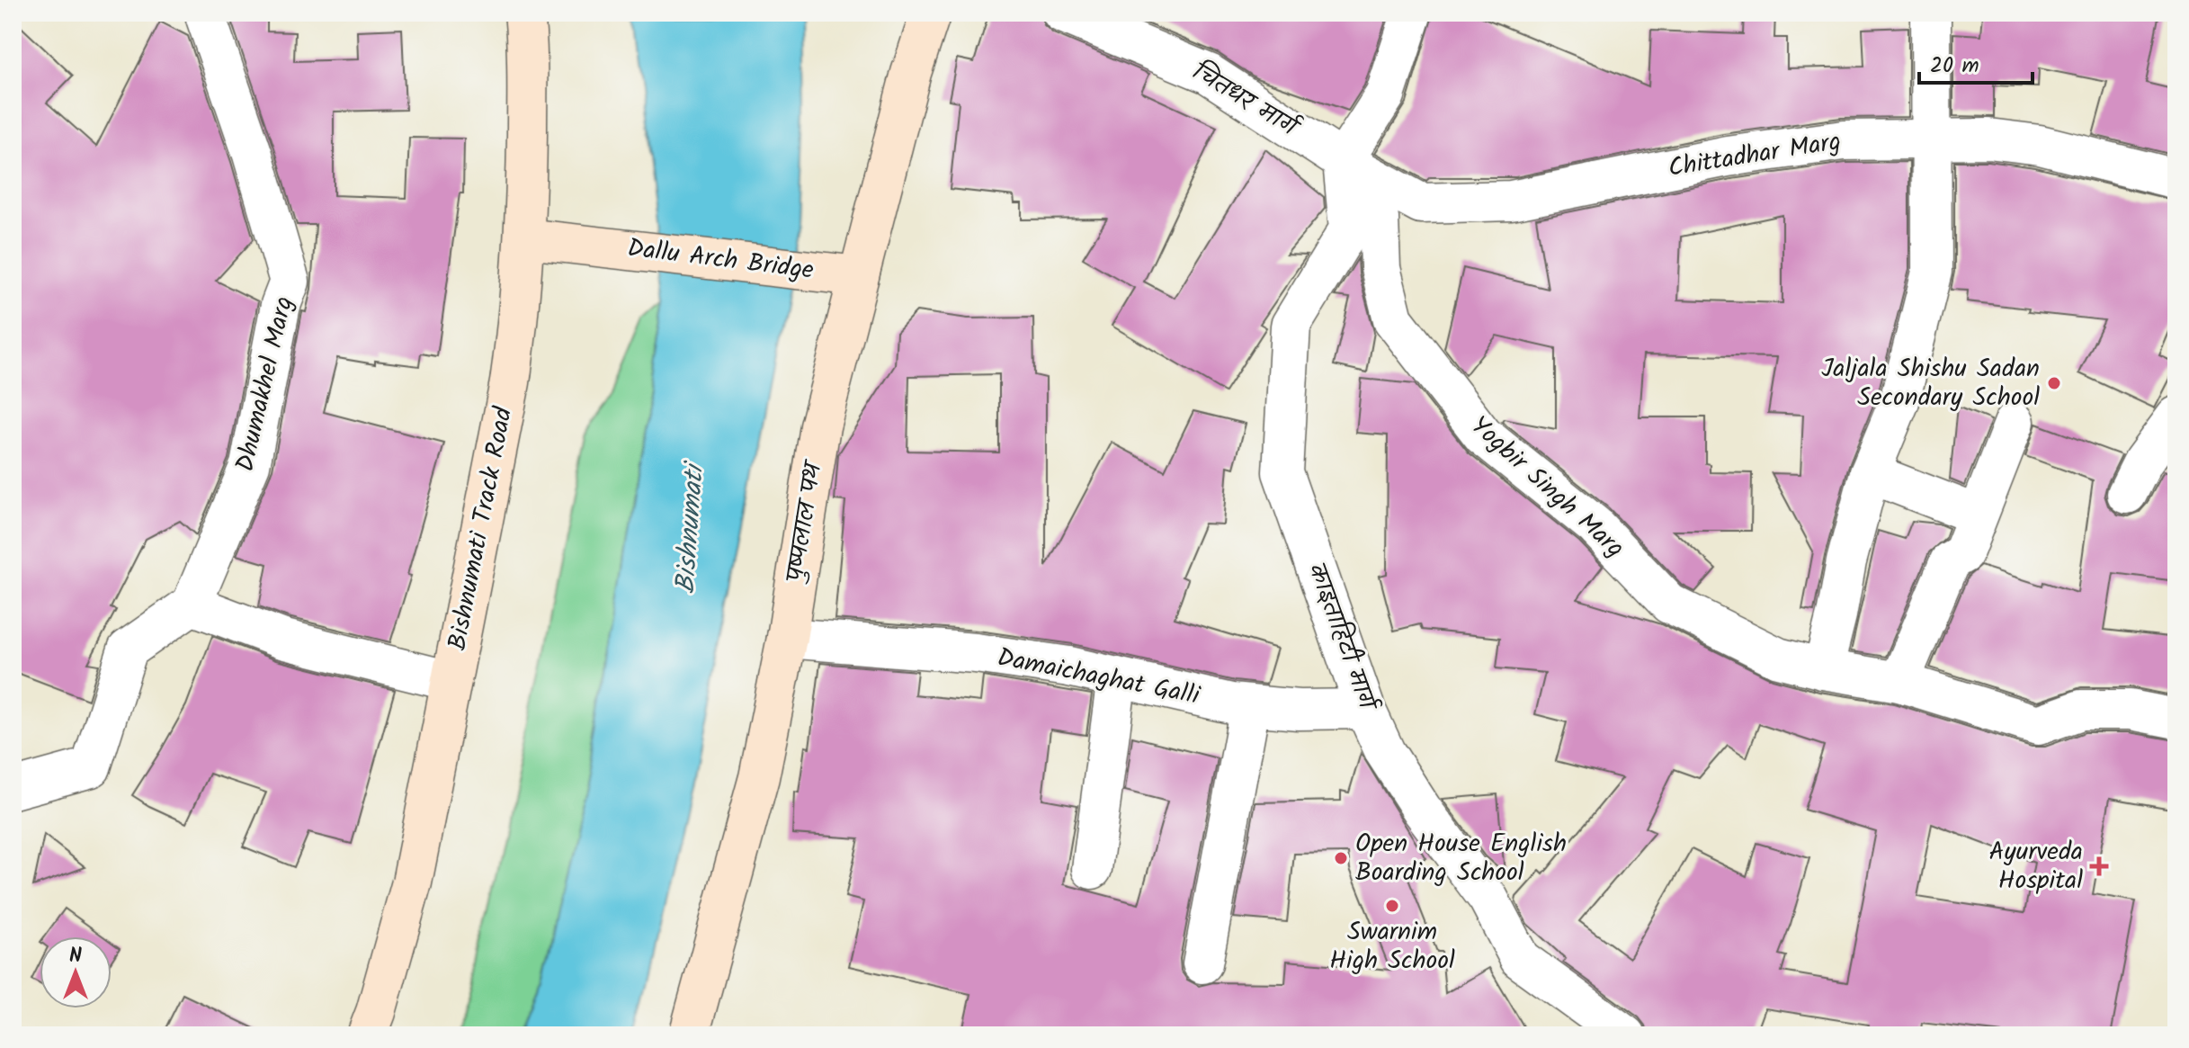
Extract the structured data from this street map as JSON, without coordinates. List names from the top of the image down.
{
  "streets": {
    "main road": ["Dallu Arch Bridge", "पुष्पलाल पथ", "Bishnumati Track Road"],
    "street": [
      "चितधर मार्ग",
      "Chittadhar Marg",
      "Dhumakhel Marg",
      "Yogbir Singh Marg",
      "काइताहिटी मार्ग",
      "Damaichaghat Galli"
    ]
  },
  "crossings": [
    ["चितधर मार्ग", "Chittadhar Marg"],
    ["चितधर मार्ग", "Yogbir Singh Marg"],
    ["चितधर मार्ग", "काइताहिटी मार्ग"],
    ["Chittadhar Marg", "Yogbir Singh Marg"],
    ["Chittadhar Marg", "काइताहिटी मार्ग"],
    ["Dallu Arch Bridge", "पुष्पलाल पथ"],
    ["Dallu Arch Bridge", "Bishnumati Track Road"],
    ["Yogbir Singh Marg", "काइताहिटी मार्ग"],
    ["पुष्पलाल पथ", "Damaichaghat Galli"],
    ["काइताहिटी मार्ग", "Damaichaghat Galli"]
  ],
  "water": ["Bishnumati"],
  "places": {
    "other": ["Jaljala Shishu Sadan Secondary School", "Open House English Boarding School", "Swarnim High School"],
    "health": ["Ayurveda Hospital"]
  },
  "scale_bar": "20 m",
  "north": "top"
}
